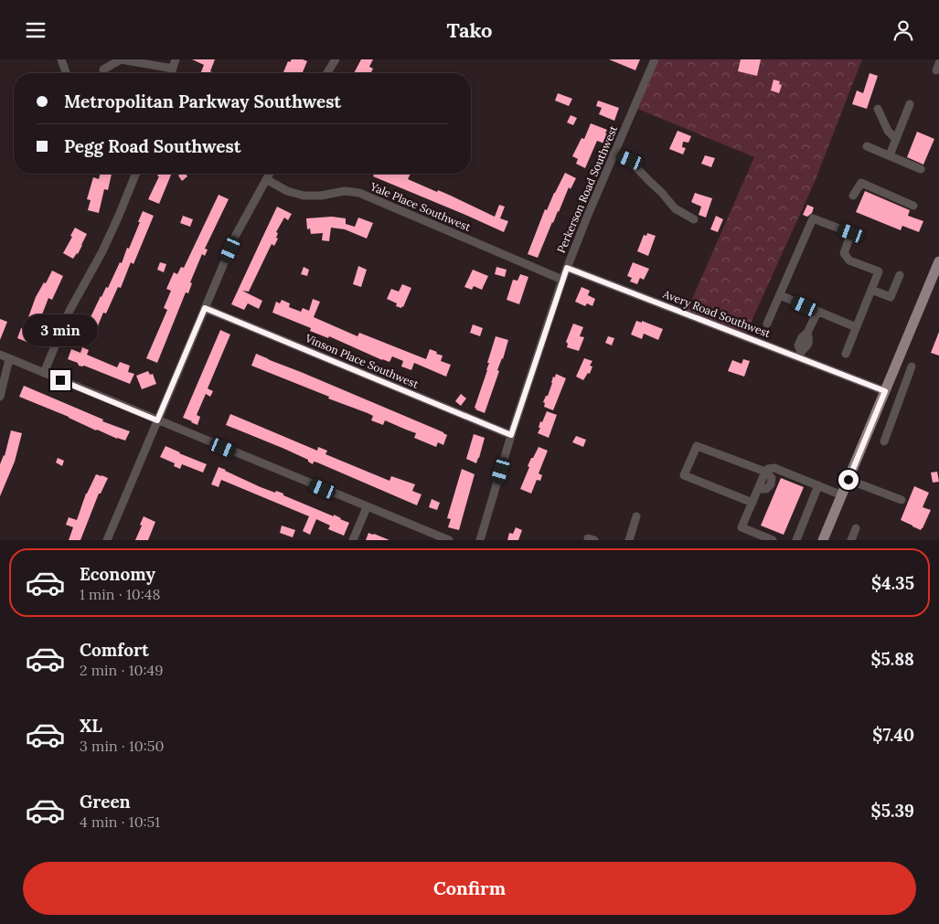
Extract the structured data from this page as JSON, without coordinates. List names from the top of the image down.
{
  "streets": {
    "street": [
      "Perkerson Road Southwest",
      "Yale Place Southwest",
      "Avery Road Southwest",
      "Vinson Place Southwest"
    ]
  },
  "crossings": [
    ["Perkerson Road Southwest", "Yale Place Southwest"],
    ["Perkerson Road Southwest", "Avery Road Southwest"],
    ["Perkerson Road Southwest", "Vinson Place Southwest"]
  ],
  "page": {
    "header": "Tako",
    "banner": ["Metropolitan Parkway Southwest", "Pegg Road Southwest"],
    "bubble": "3 min",
    "list": [
      {
        "name": "Economy",
        "note": "1 min · 10:48",
        "value": "$4.35"
      },
      {
        "name": "Comfort",
        "note": "2 min · 10:49",
        "value": "$5.88"
      },
      {
        "name": "XL",
        "note": "3 min · 10:50",
        "value": "$7.40"
      },
      {
        "name": "Green",
        "note": "4 min · 10:51",
        "value": "$5.39"
      }
    ],
    "buttons": "Confirm"
  }
}
